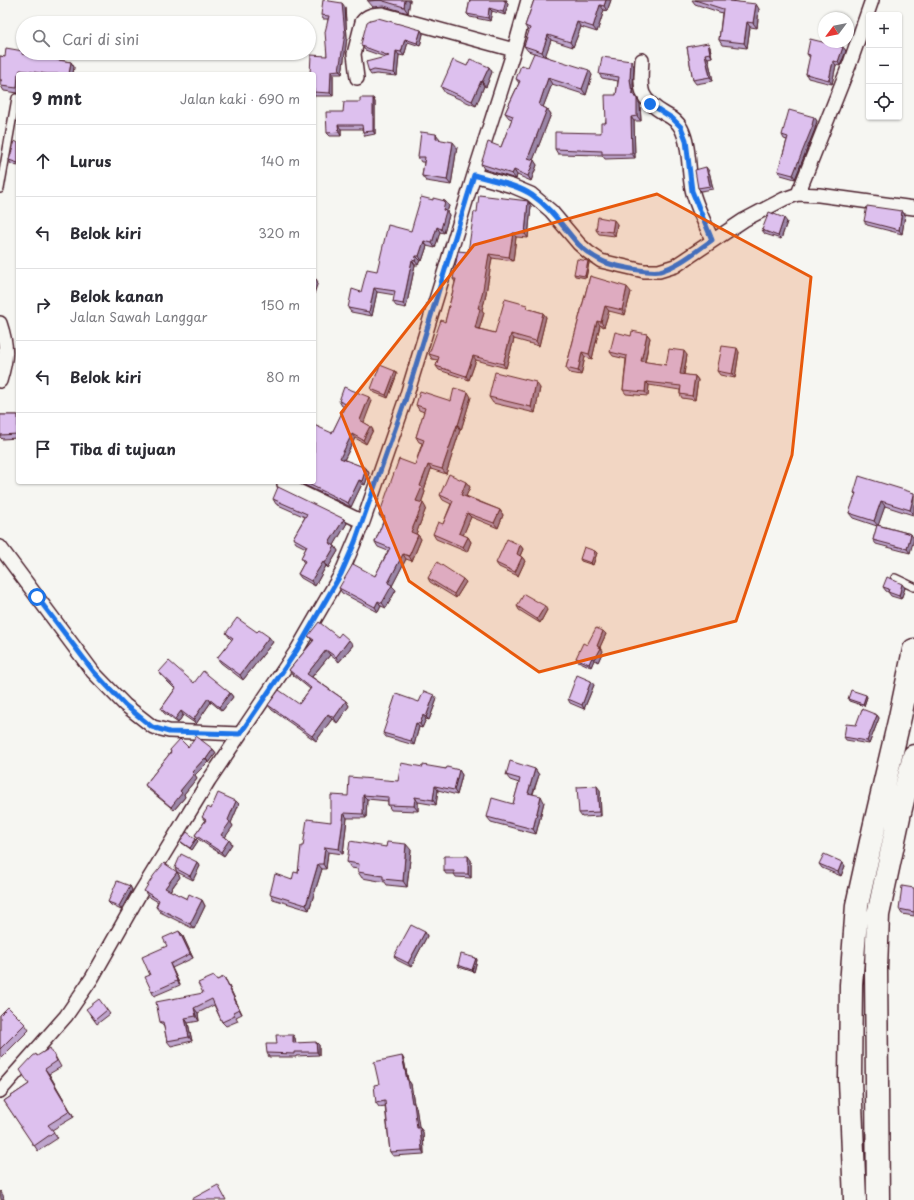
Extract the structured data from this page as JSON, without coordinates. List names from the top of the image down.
{
  "north": "bottom left",
  "page": {
    "map_buttons": ["+", "−"],
    "search": "Cari di sini",
    "heading": ["9 mnt", "Jalan kaki · 690 m"],
    "list": [
      ["Lurus", "140 m"],
      ["Belok kiri", "320 m"],
      ["Belok kanan", "Jalan Sawah Langgar", "150 m"],
      ["Belok kiri", "80 m"],
      "Tiba di tujuan"
    ]
  }
}
